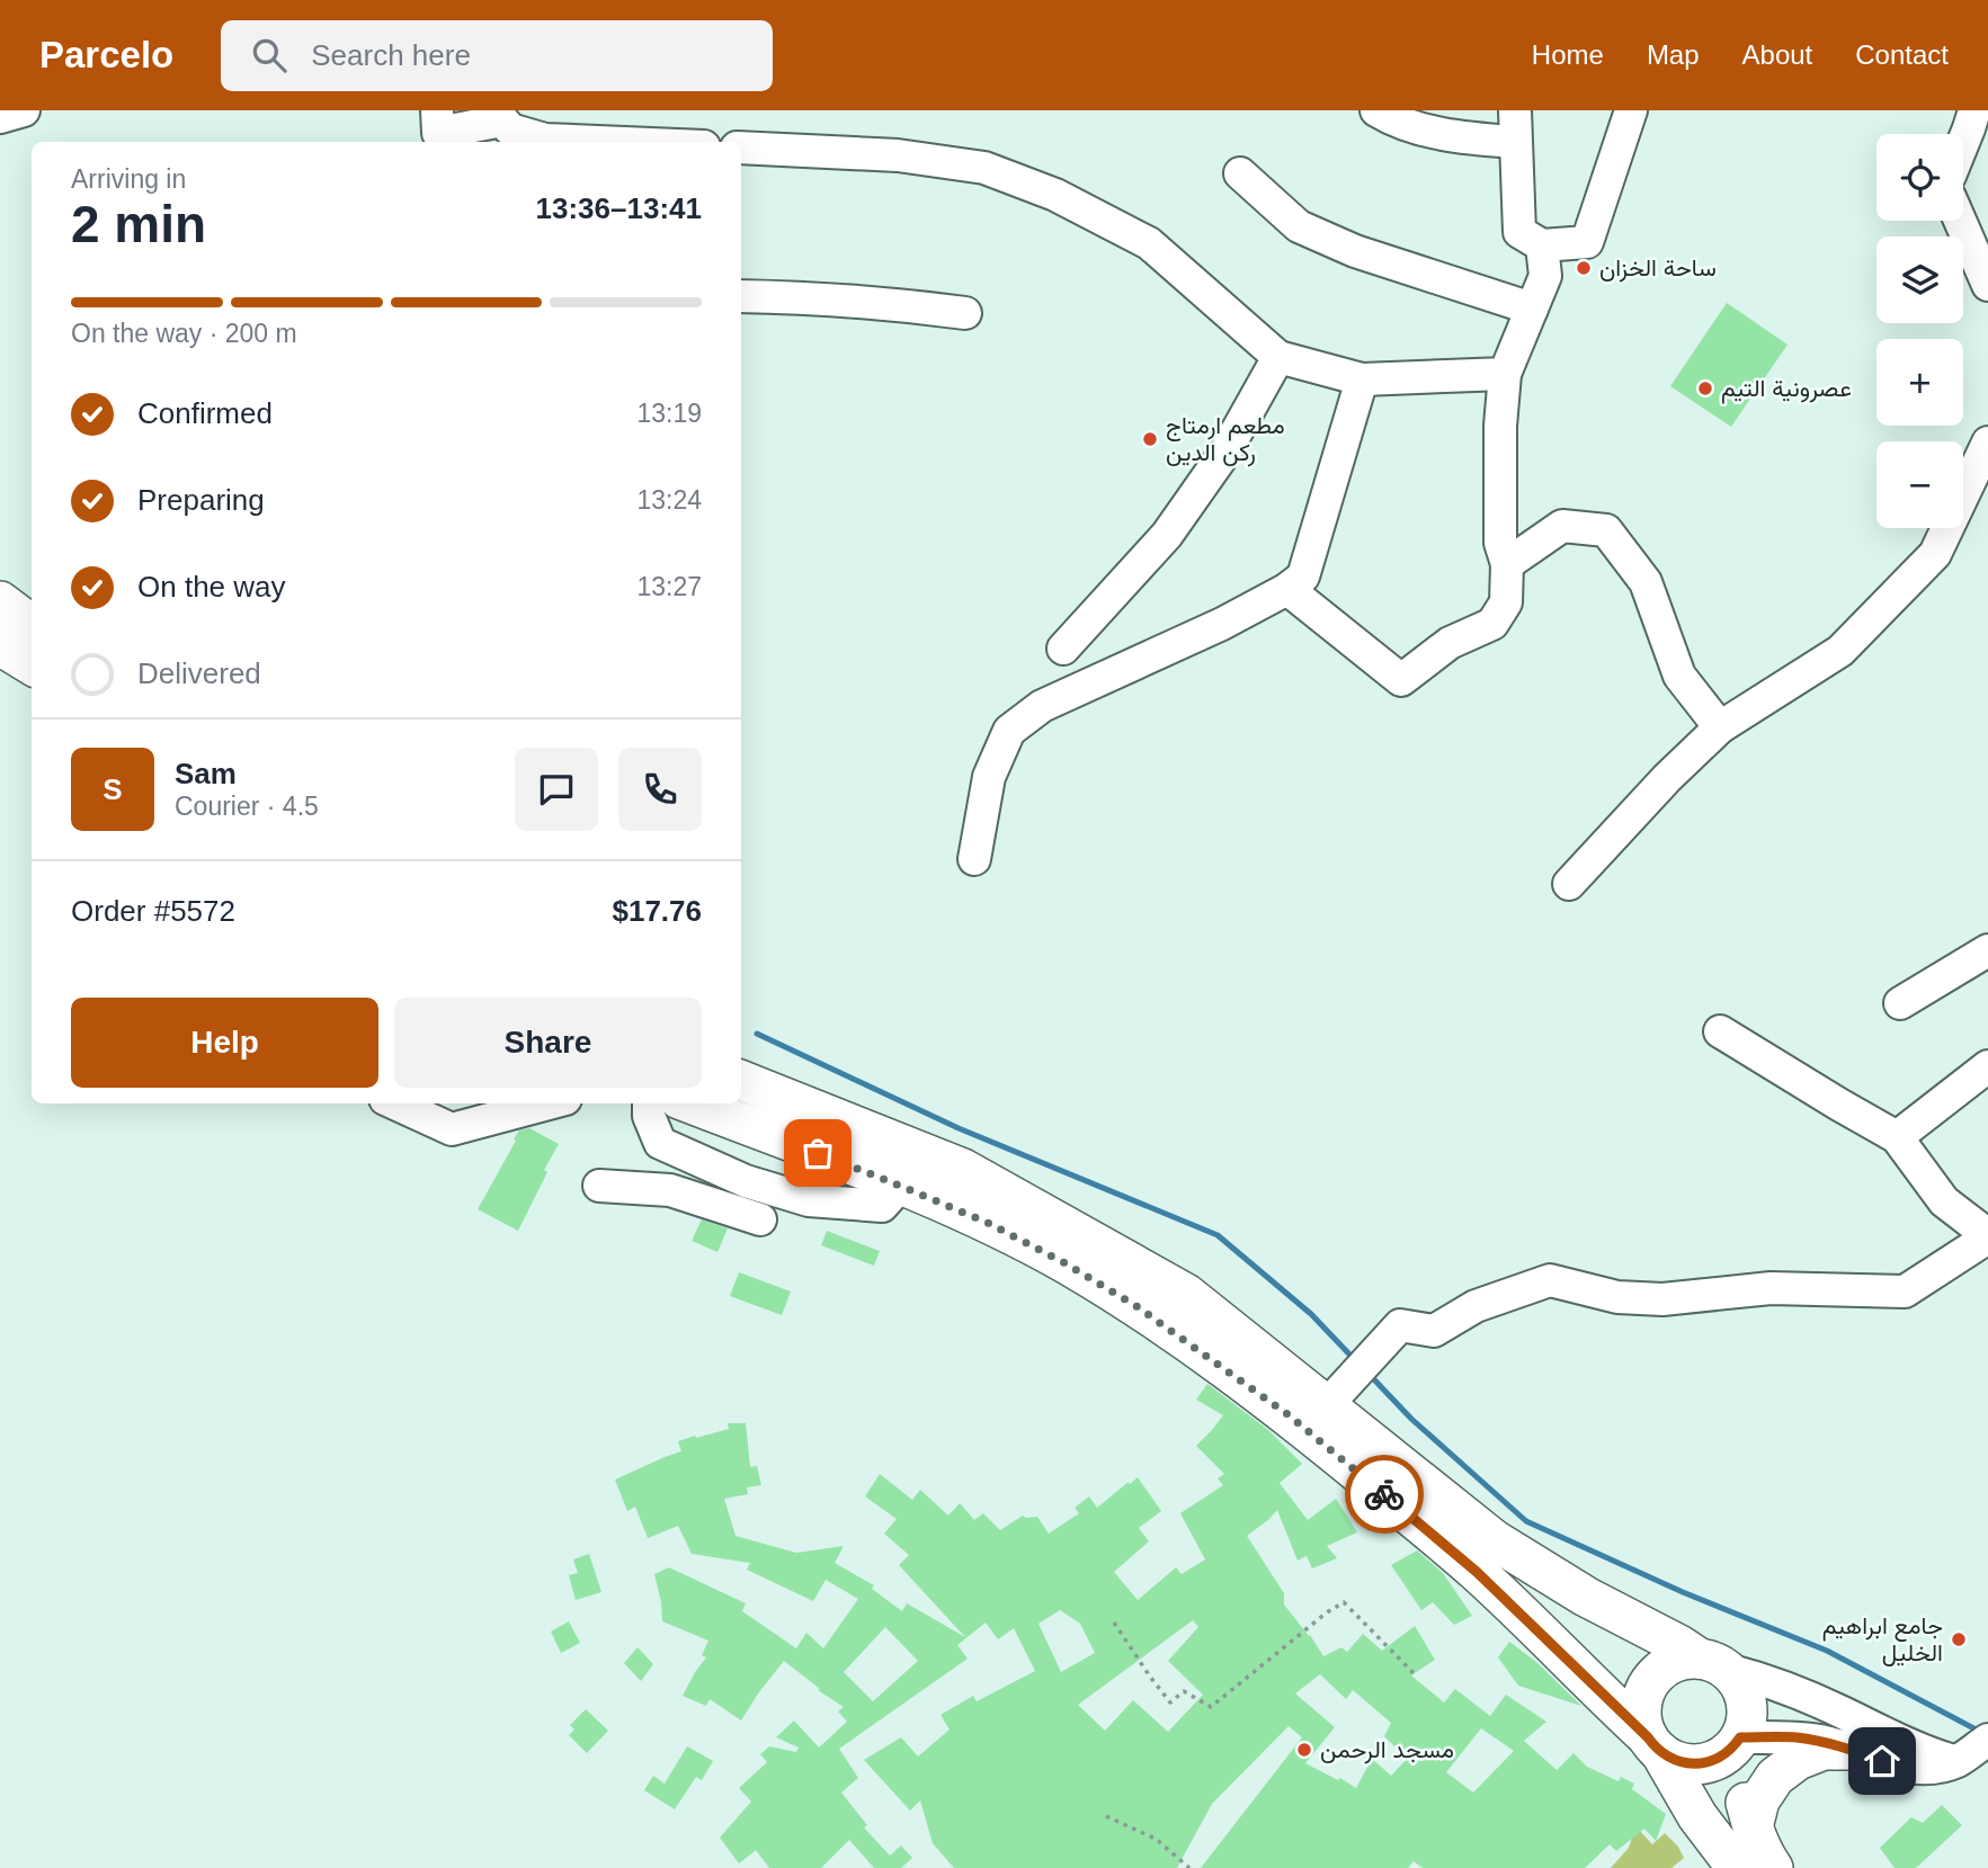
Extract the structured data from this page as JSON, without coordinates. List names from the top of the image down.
{
  "places": [
    "ساحة الخزان",
    "عصرونية التيم",
    "مطعم ارمتاج ركن الدين",
    "جامع ابراهيم الخليل",
    "مسجد الرحمن"
  ],
  "page": {
    "header": "Parcelo",
    "search": "Search here",
    "nav": [
      "Home",
      "Map",
      "About",
      "Contact"
    ],
    "map_buttons": ["+", "−"],
    "heading": ["2 min", "Arriving in", "13:36–13:41"],
    "panel": [
      "Sam",
      "Courier · 4.5",
      "Order #5572",
      "$17.76"
    ],
    "bar": "On the way · 200 m",
    "list": [
      ["Confirmed", "13:19"],
      ["Preparing", "13:24"],
      ["On the way", "13:27"],
      "Delivered"
    ],
    "round": "S",
    "buttons": ["Help", "Share"]
  }
}
